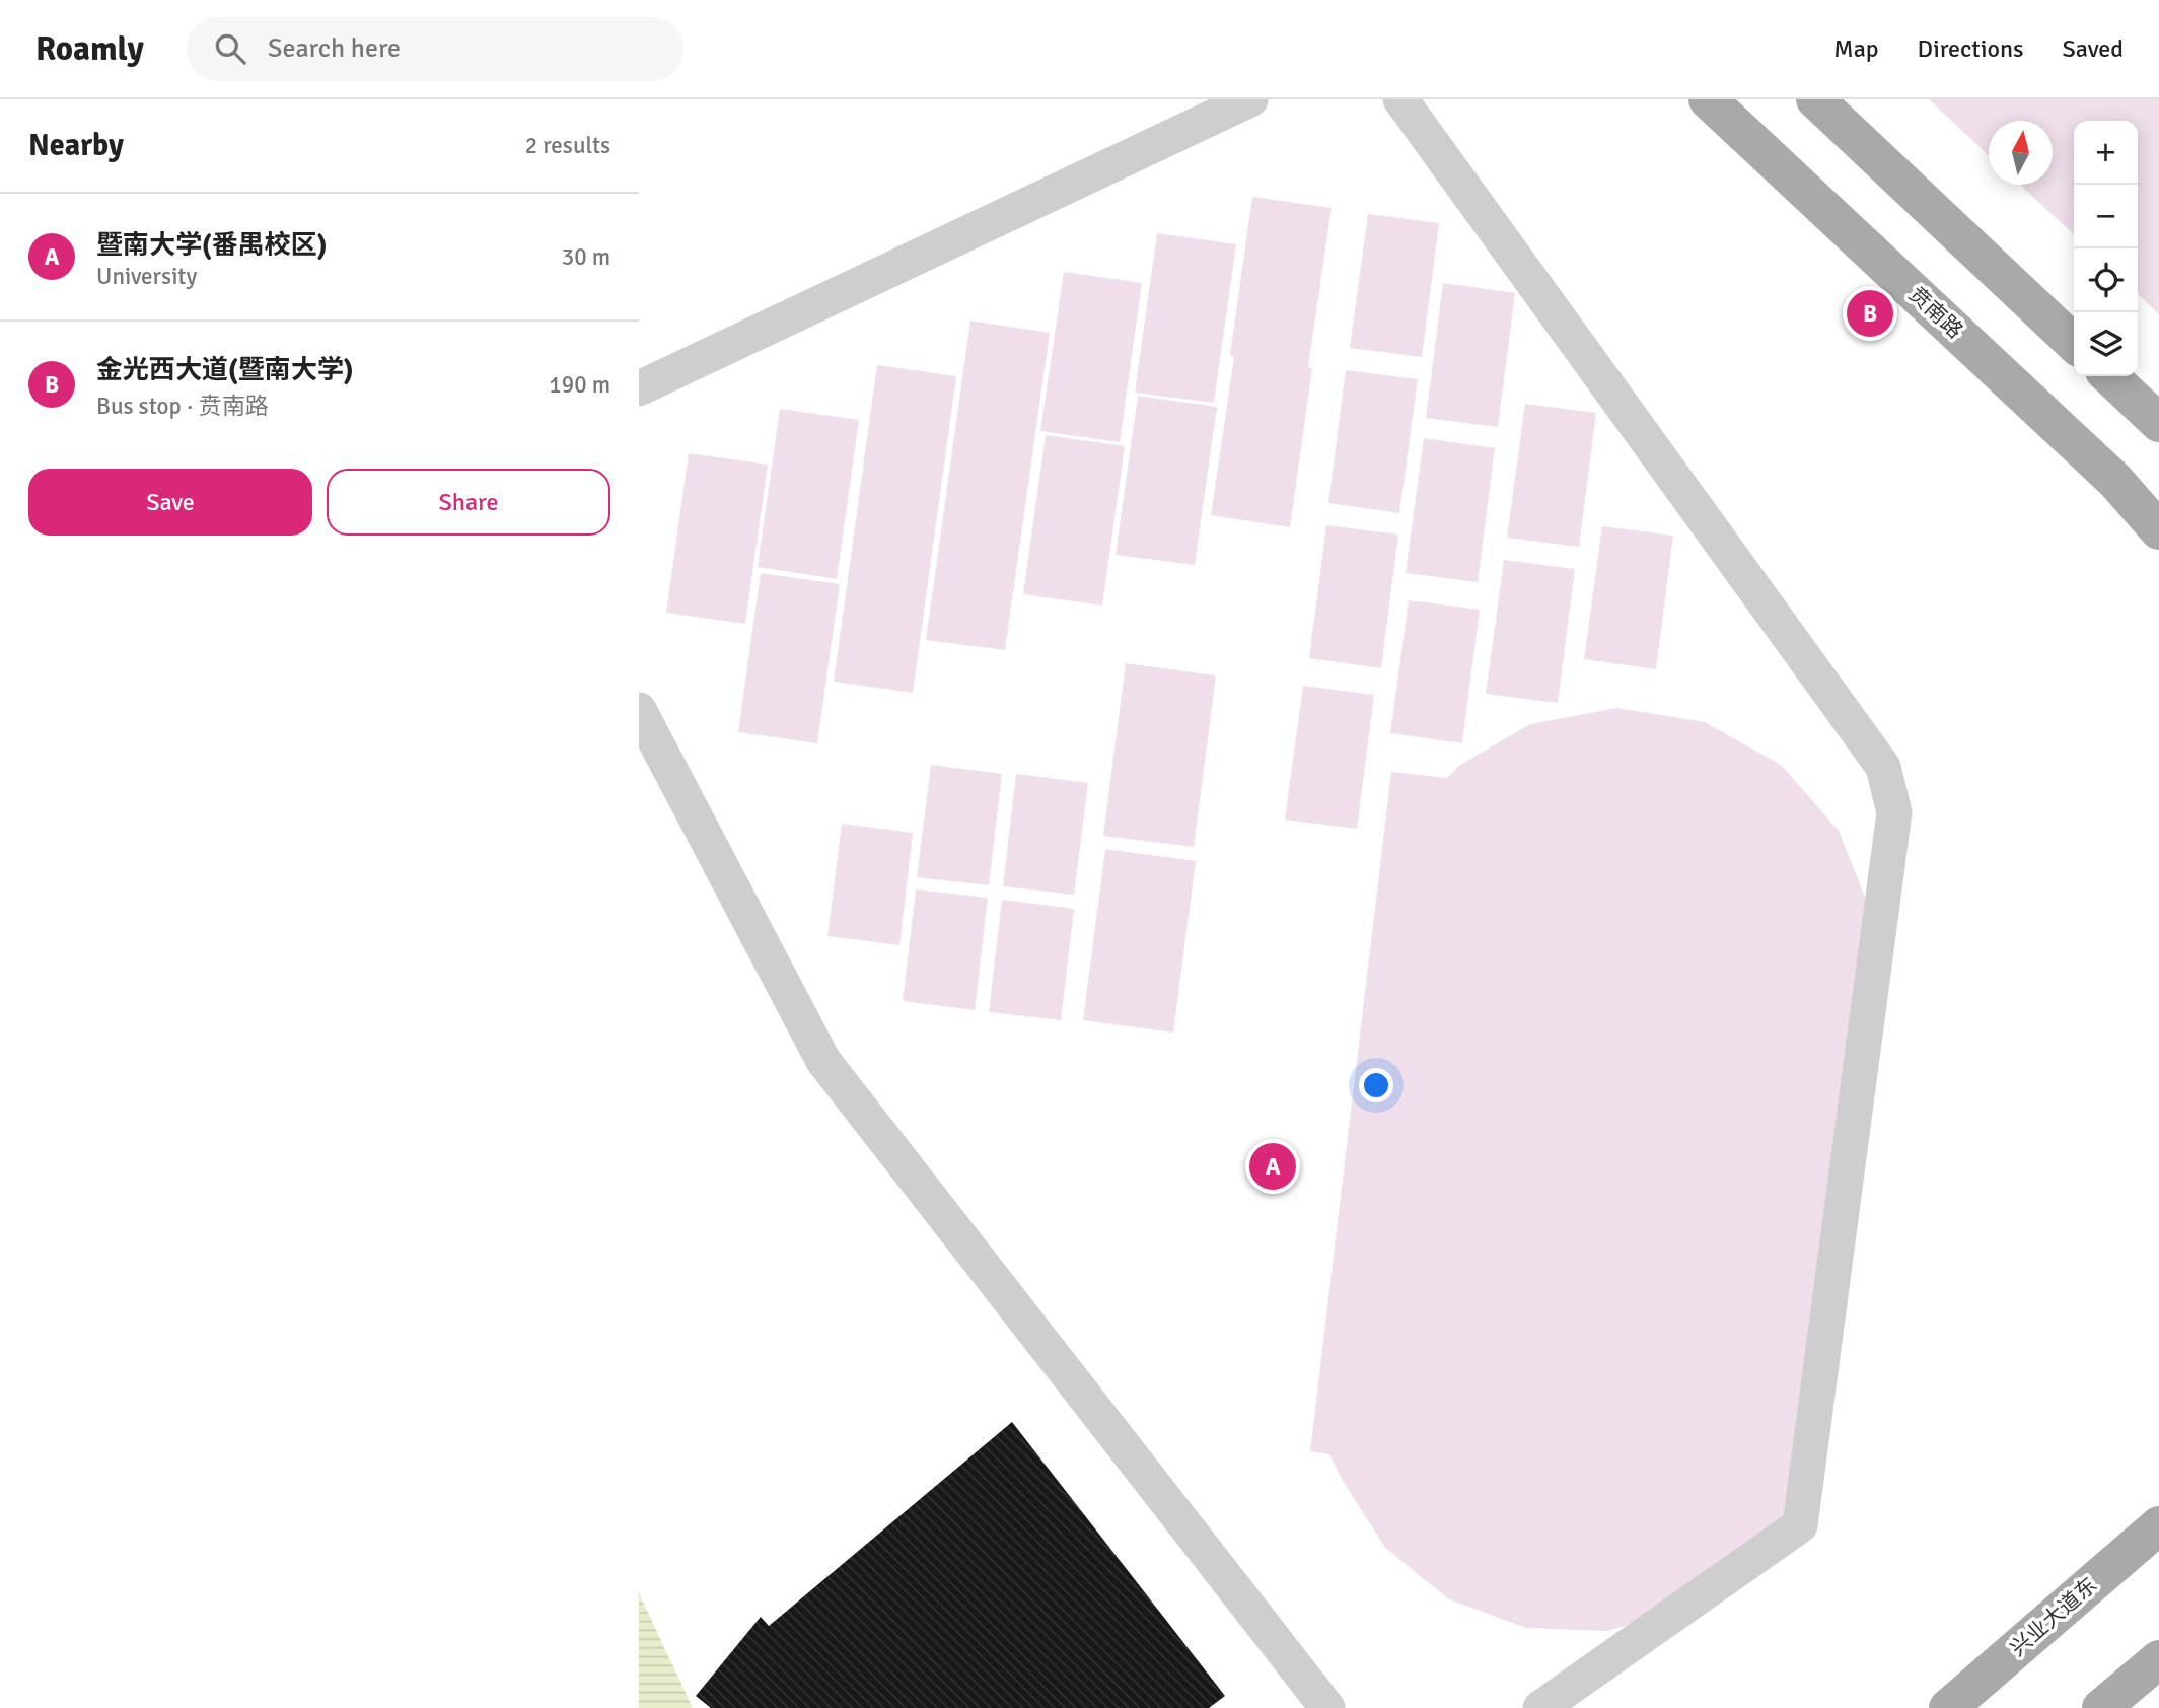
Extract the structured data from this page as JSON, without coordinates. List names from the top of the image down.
{
  "streets": {
    "main road": ["贲南路", "兴业大道东"]
  },
  "north": "top",
  "page": {
    "header": "Roamly",
    "search": "Search here",
    "nav": ["Map", "Directions", "Saved"],
    "heading": ["Nearby", "2 results"],
    "map_buttons": ["+", "−"],
    "list": [
      {
        "mark": "A",
        "name": "暨南大学(番禺校区)",
        "note": "University",
        "value": "30 m"
      },
      {
        "mark": "B",
        "name": "金光西大道(暨南大学)",
        "note": "Bus stop · 贲南路",
        "value": "190 m"
      }
    ],
    "pins": ["B", "A"],
    "buttons": ["Save", "Share"]
  }
}
